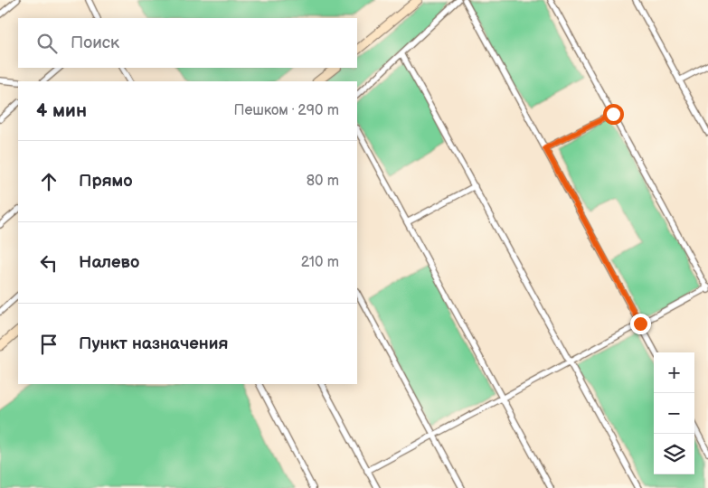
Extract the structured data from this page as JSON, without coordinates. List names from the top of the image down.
{
  "page": {
    "search": "Поиск",
    "heading": ["4 мин", "Пешком · 290 m"],
    "list": [
      ["Прямо", "80 m"],
      ["Налево", "210 m"],
      "Пункт назначения"
    ],
    "map_buttons": ["+", "−"]
  }
}
